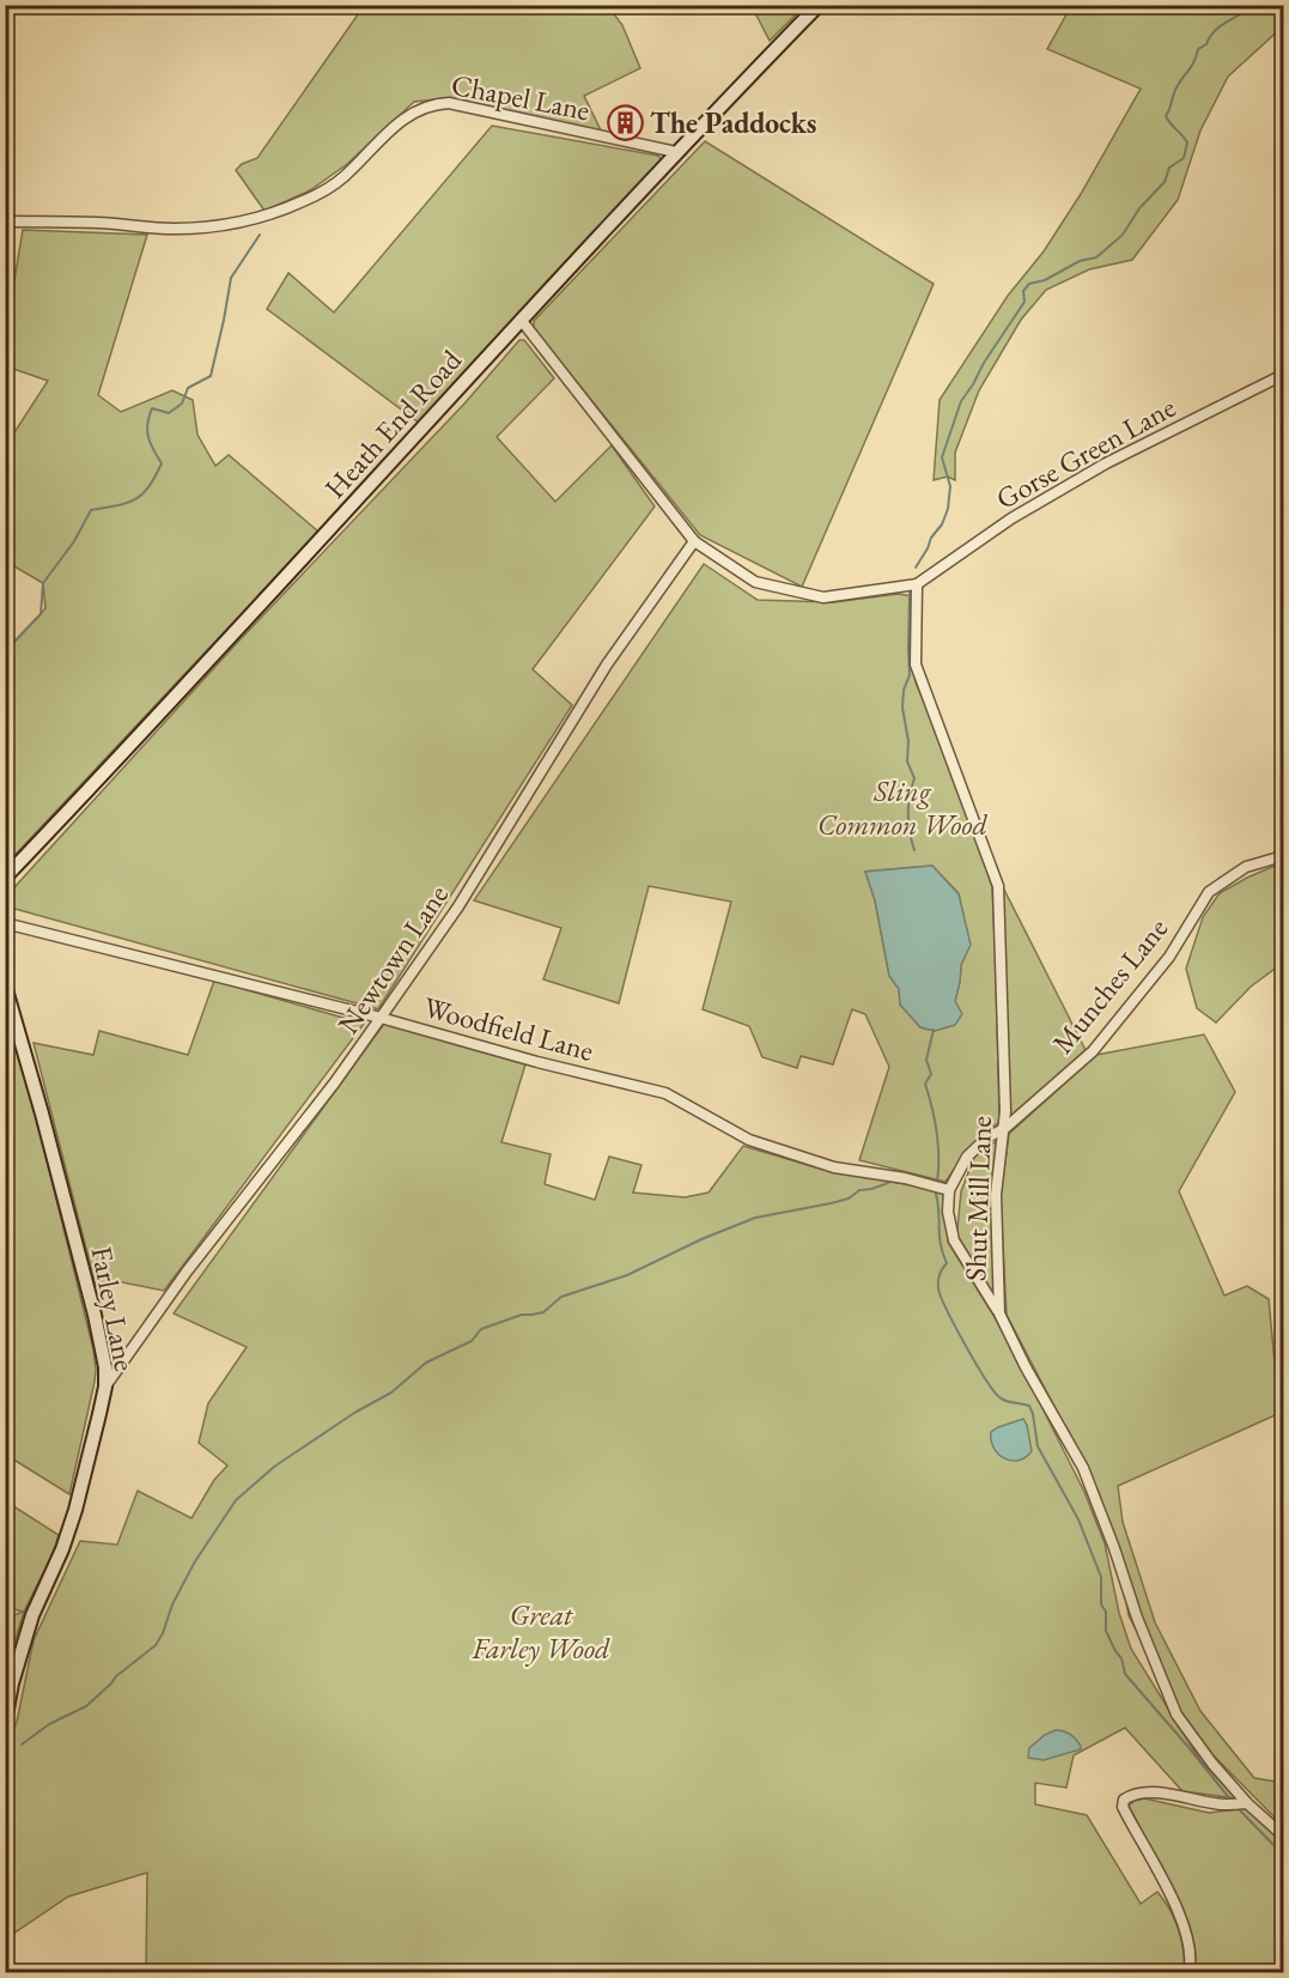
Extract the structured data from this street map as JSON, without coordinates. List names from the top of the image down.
{
  "streets": {
    "street": [
      "Chapel Lane",
      "Heath End Road",
      "Gorse Green Lane",
      "Newtown Lane",
      "Munches Lane",
      "Woodfield Lane",
      "Shut Mill Lane",
      "Farley Lane"
    ]
  },
  "crossings": [
    ["Chapel Lane", "Heath End Road"],
    ["Gorse Green Lane", "Shut Mill Lane"],
    ["Newtown Lane", "Woodfield Lane"],
    ["Newtown Lane", "Farley Lane"],
    ["Munches Lane", "Shut Mill Lane"]
  ],
  "parks": ["Sling Common Wood", "Great Farley Wood"],
  "places": {
    "building": ["The Paddocks"]
  }
}
